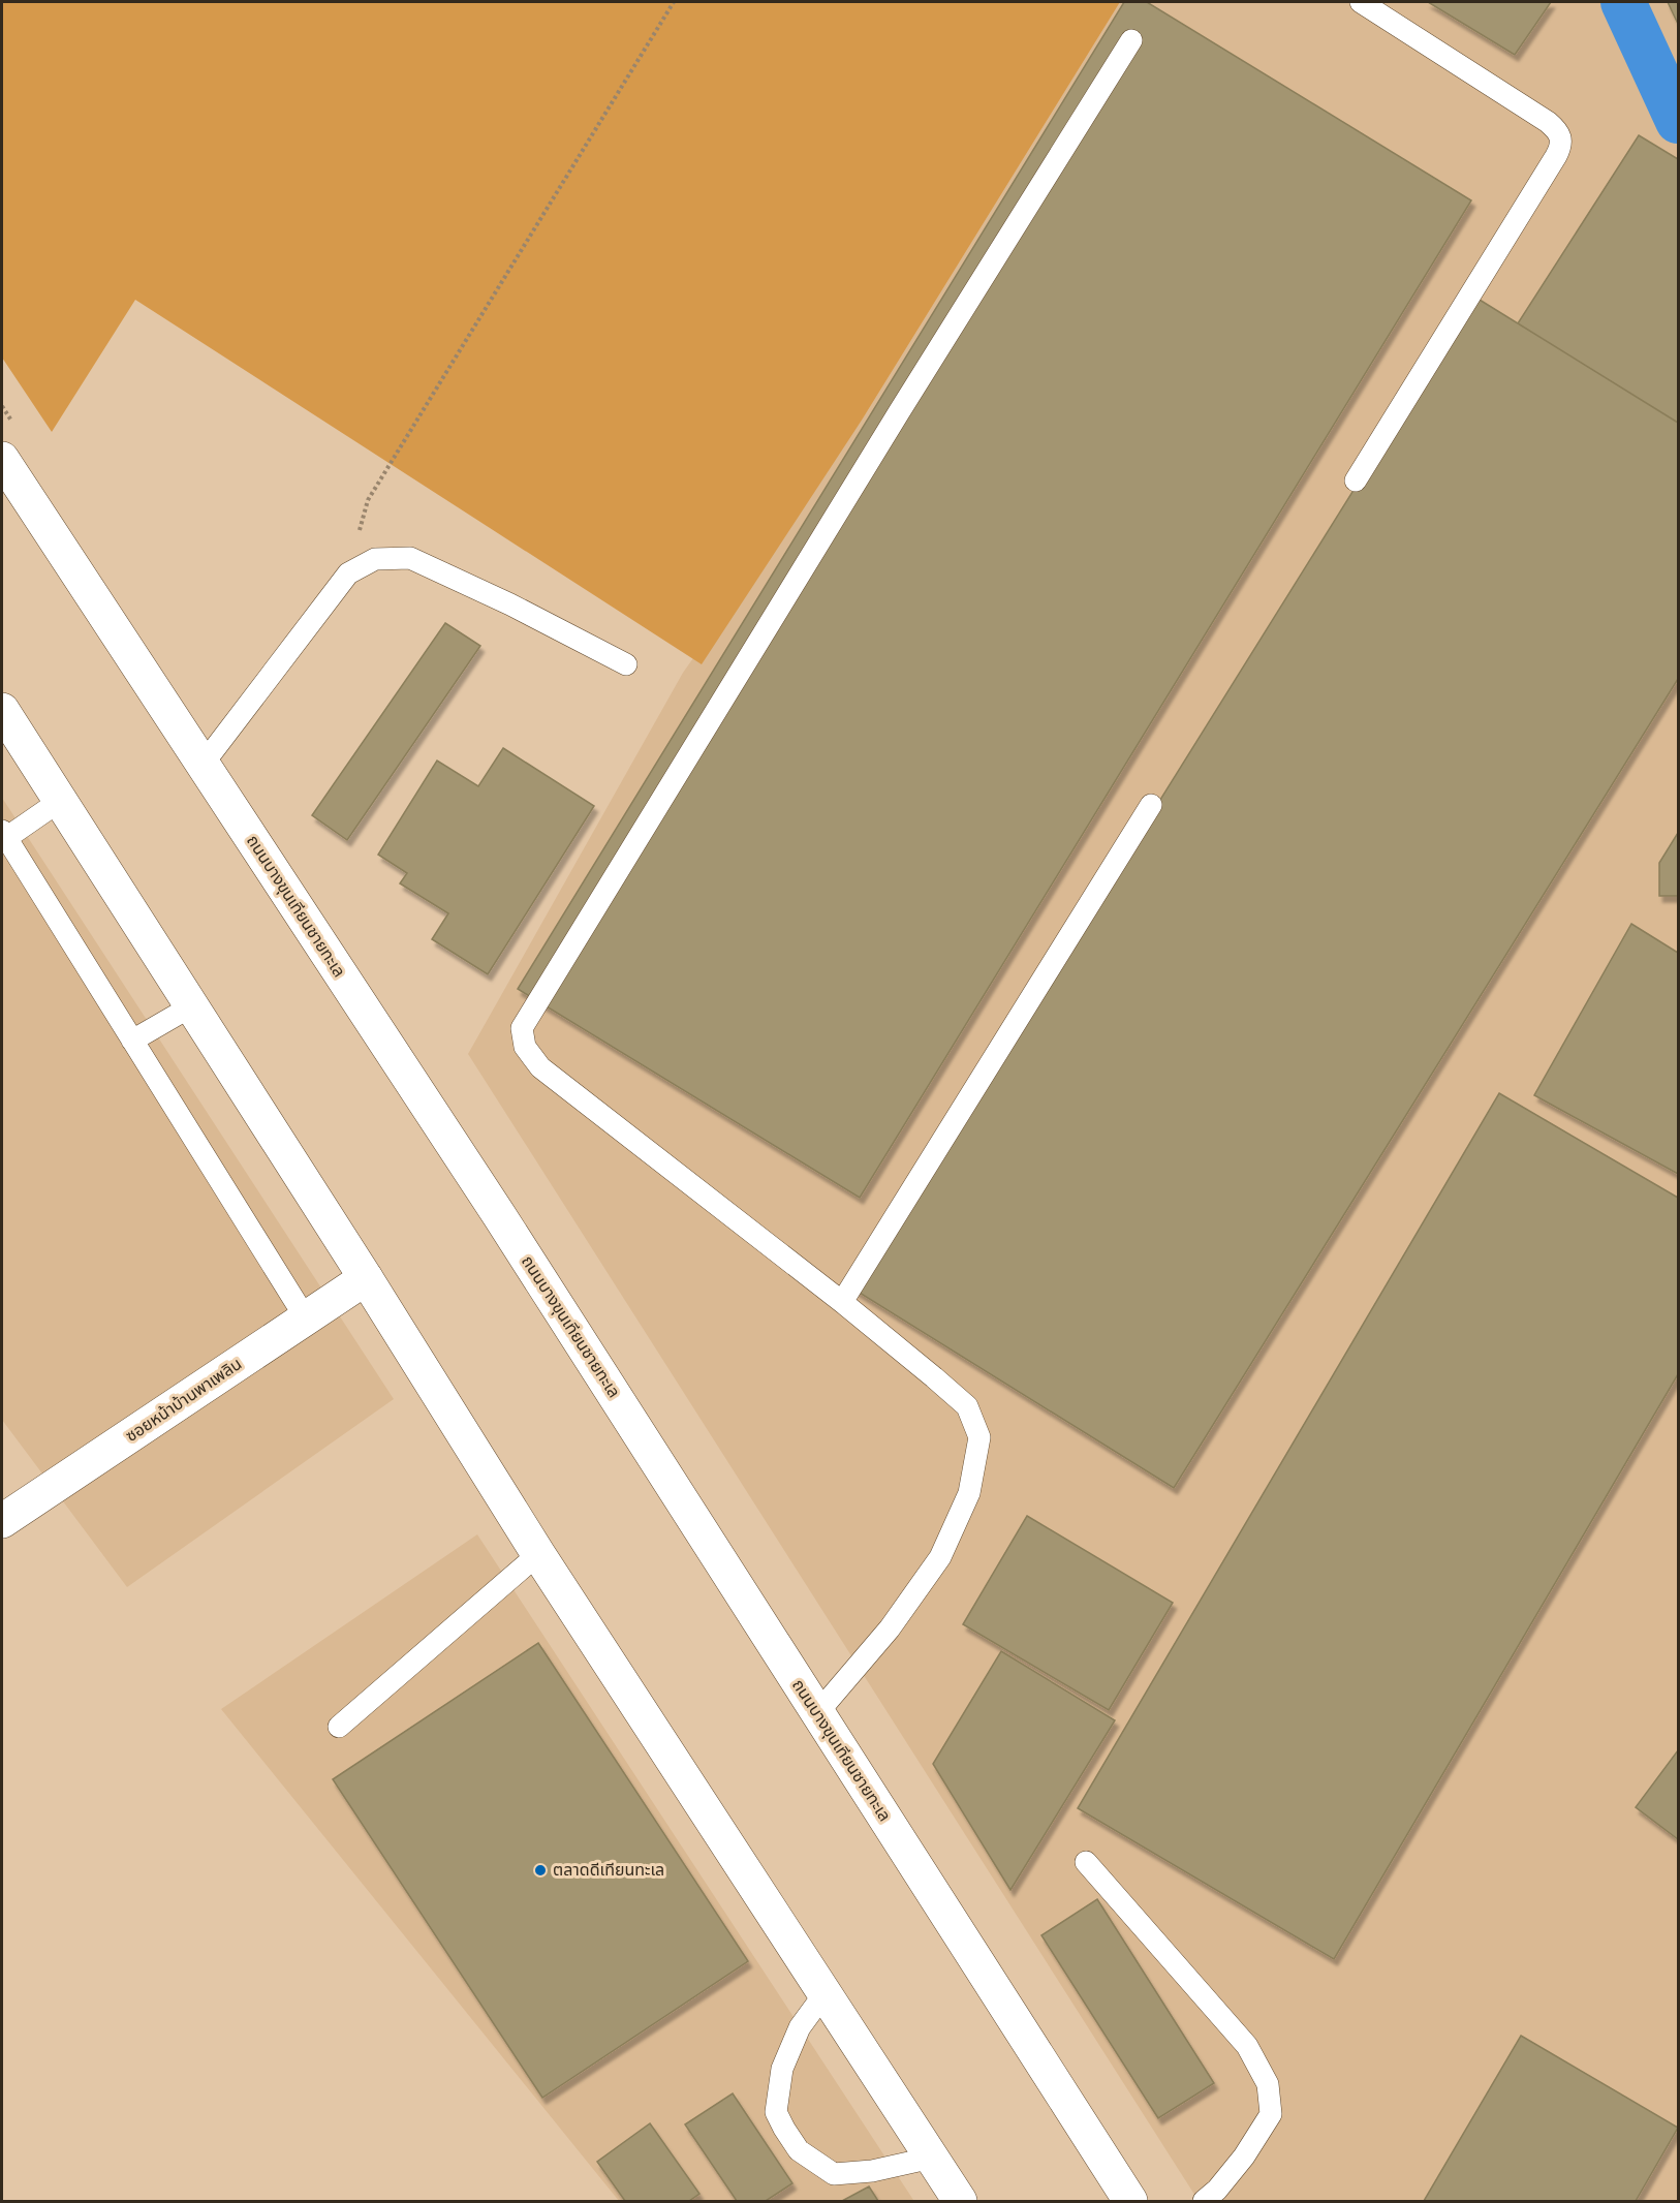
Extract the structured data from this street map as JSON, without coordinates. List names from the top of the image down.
{
  "streets": {
    "main road": ["ถนนบางขุนเทียนชายทะเล", "ซอยหน้าบ้านพาเพลิน"]
  },
  "places": ["ตลาดดีเทียนทะเล"]
}
